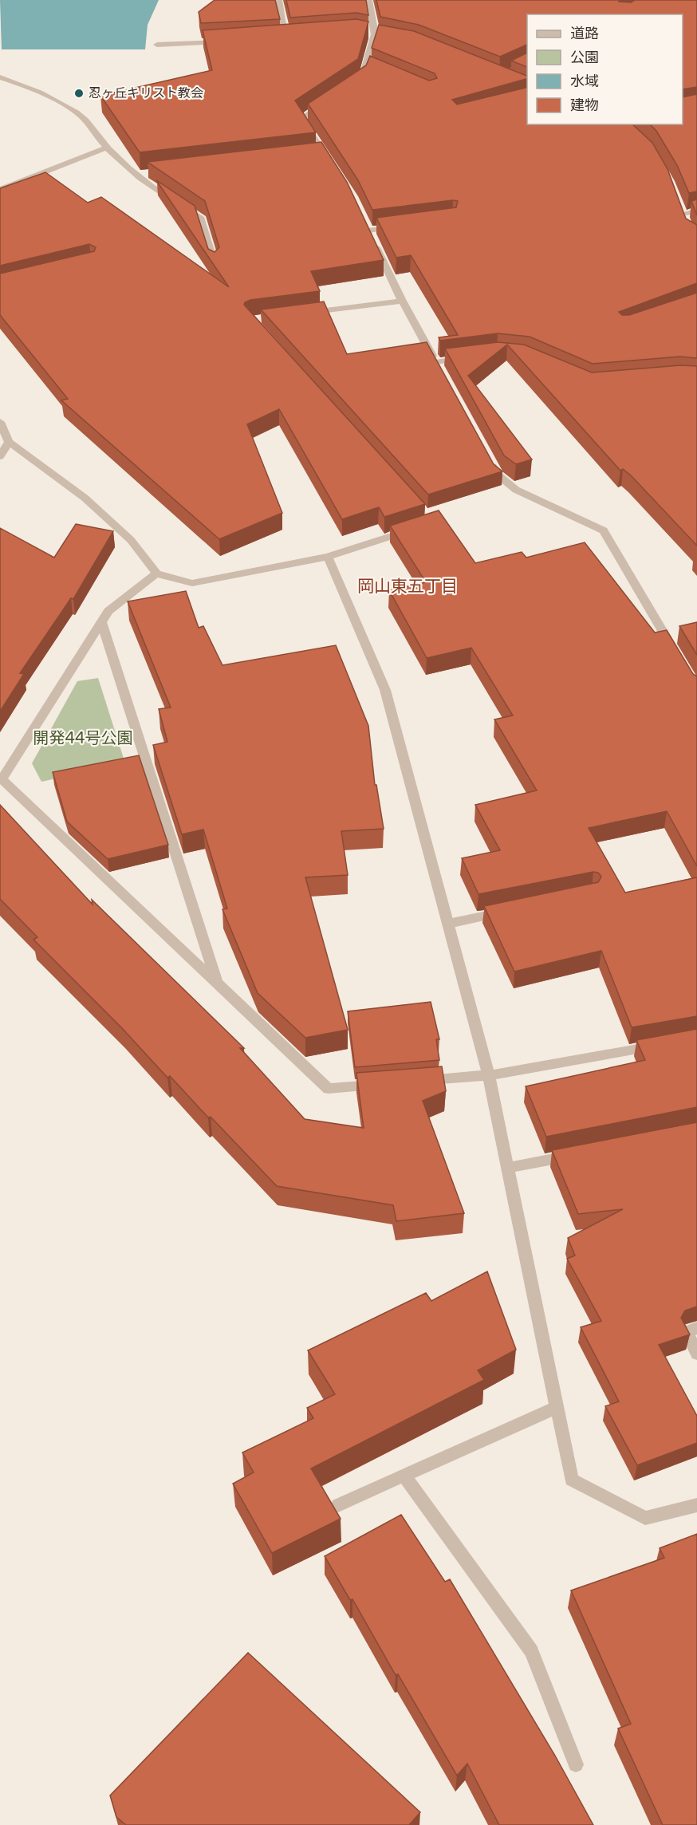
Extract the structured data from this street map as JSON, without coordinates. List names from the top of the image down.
{
  "districts": ["岡山東五丁目"],
  "parks": ["開発44号公園"],
  "places": ["忍ヶ丘キリスト教会"],
  "legend": [
    "道路",
    "公園",
    "水域",
    "建物"
  ]
}
